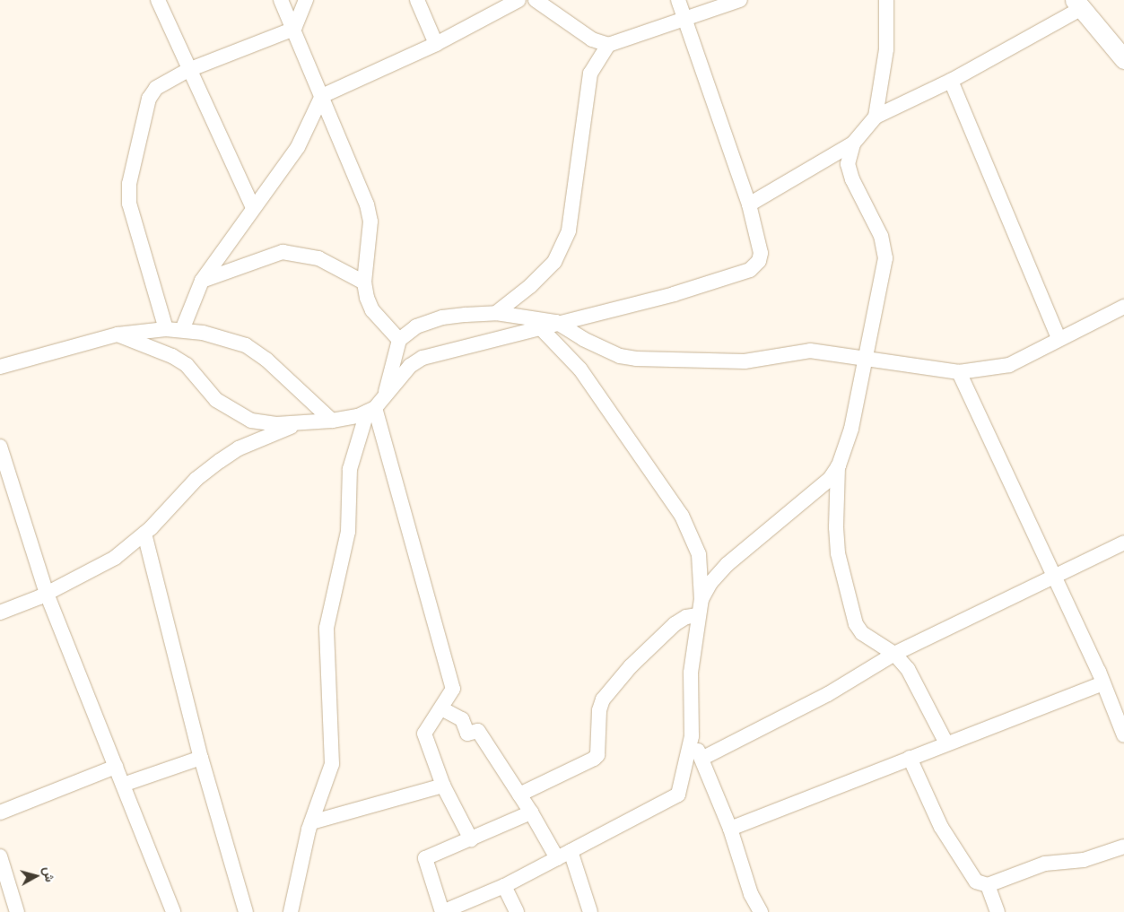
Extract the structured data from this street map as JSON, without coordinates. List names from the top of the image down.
{
  "north": "right"
}
